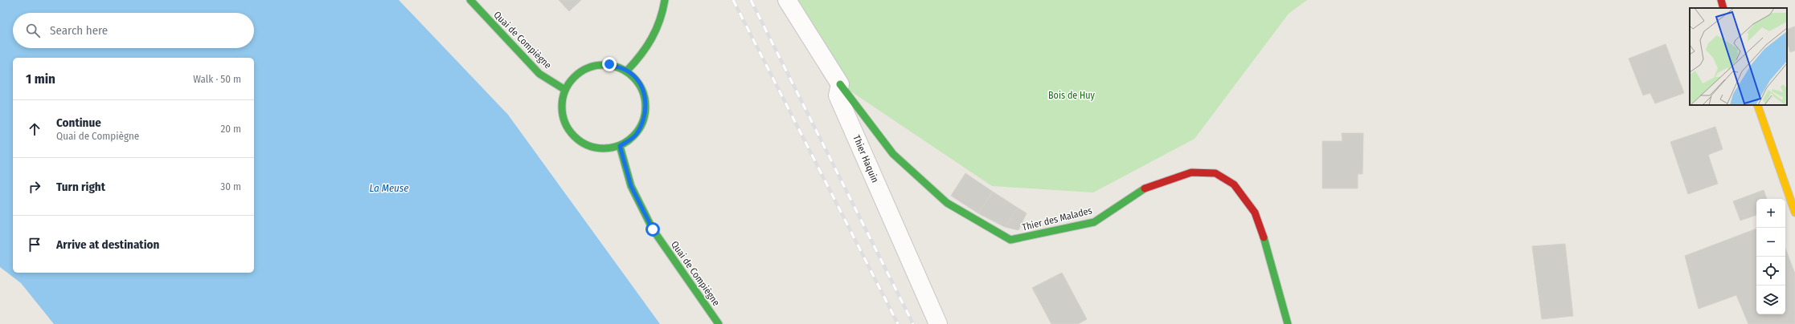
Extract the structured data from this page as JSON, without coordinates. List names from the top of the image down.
{
  "streets": {
    "main road": ["Quai de Compiègne", "Thier des Malades"],
    "street": ["Thier Haquin"]
  },
  "crossings": [
    ["Thier Haquin", "Thier des Malades"]
  ],
  "water": ["La Meuse"],
  "parks": ["Bois de Huy"],
  "page": {
    "search": "Search here",
    "heading": ["1 min", "Walk · 50 m"],
    "list": [
      ["Continue", "Quai de Compiègne", "20 m"],
      ["Turn right", "30 m"],
      "Arrive at destination"
    ],
    "map_buttons": ["+", "−"]
  }
}
